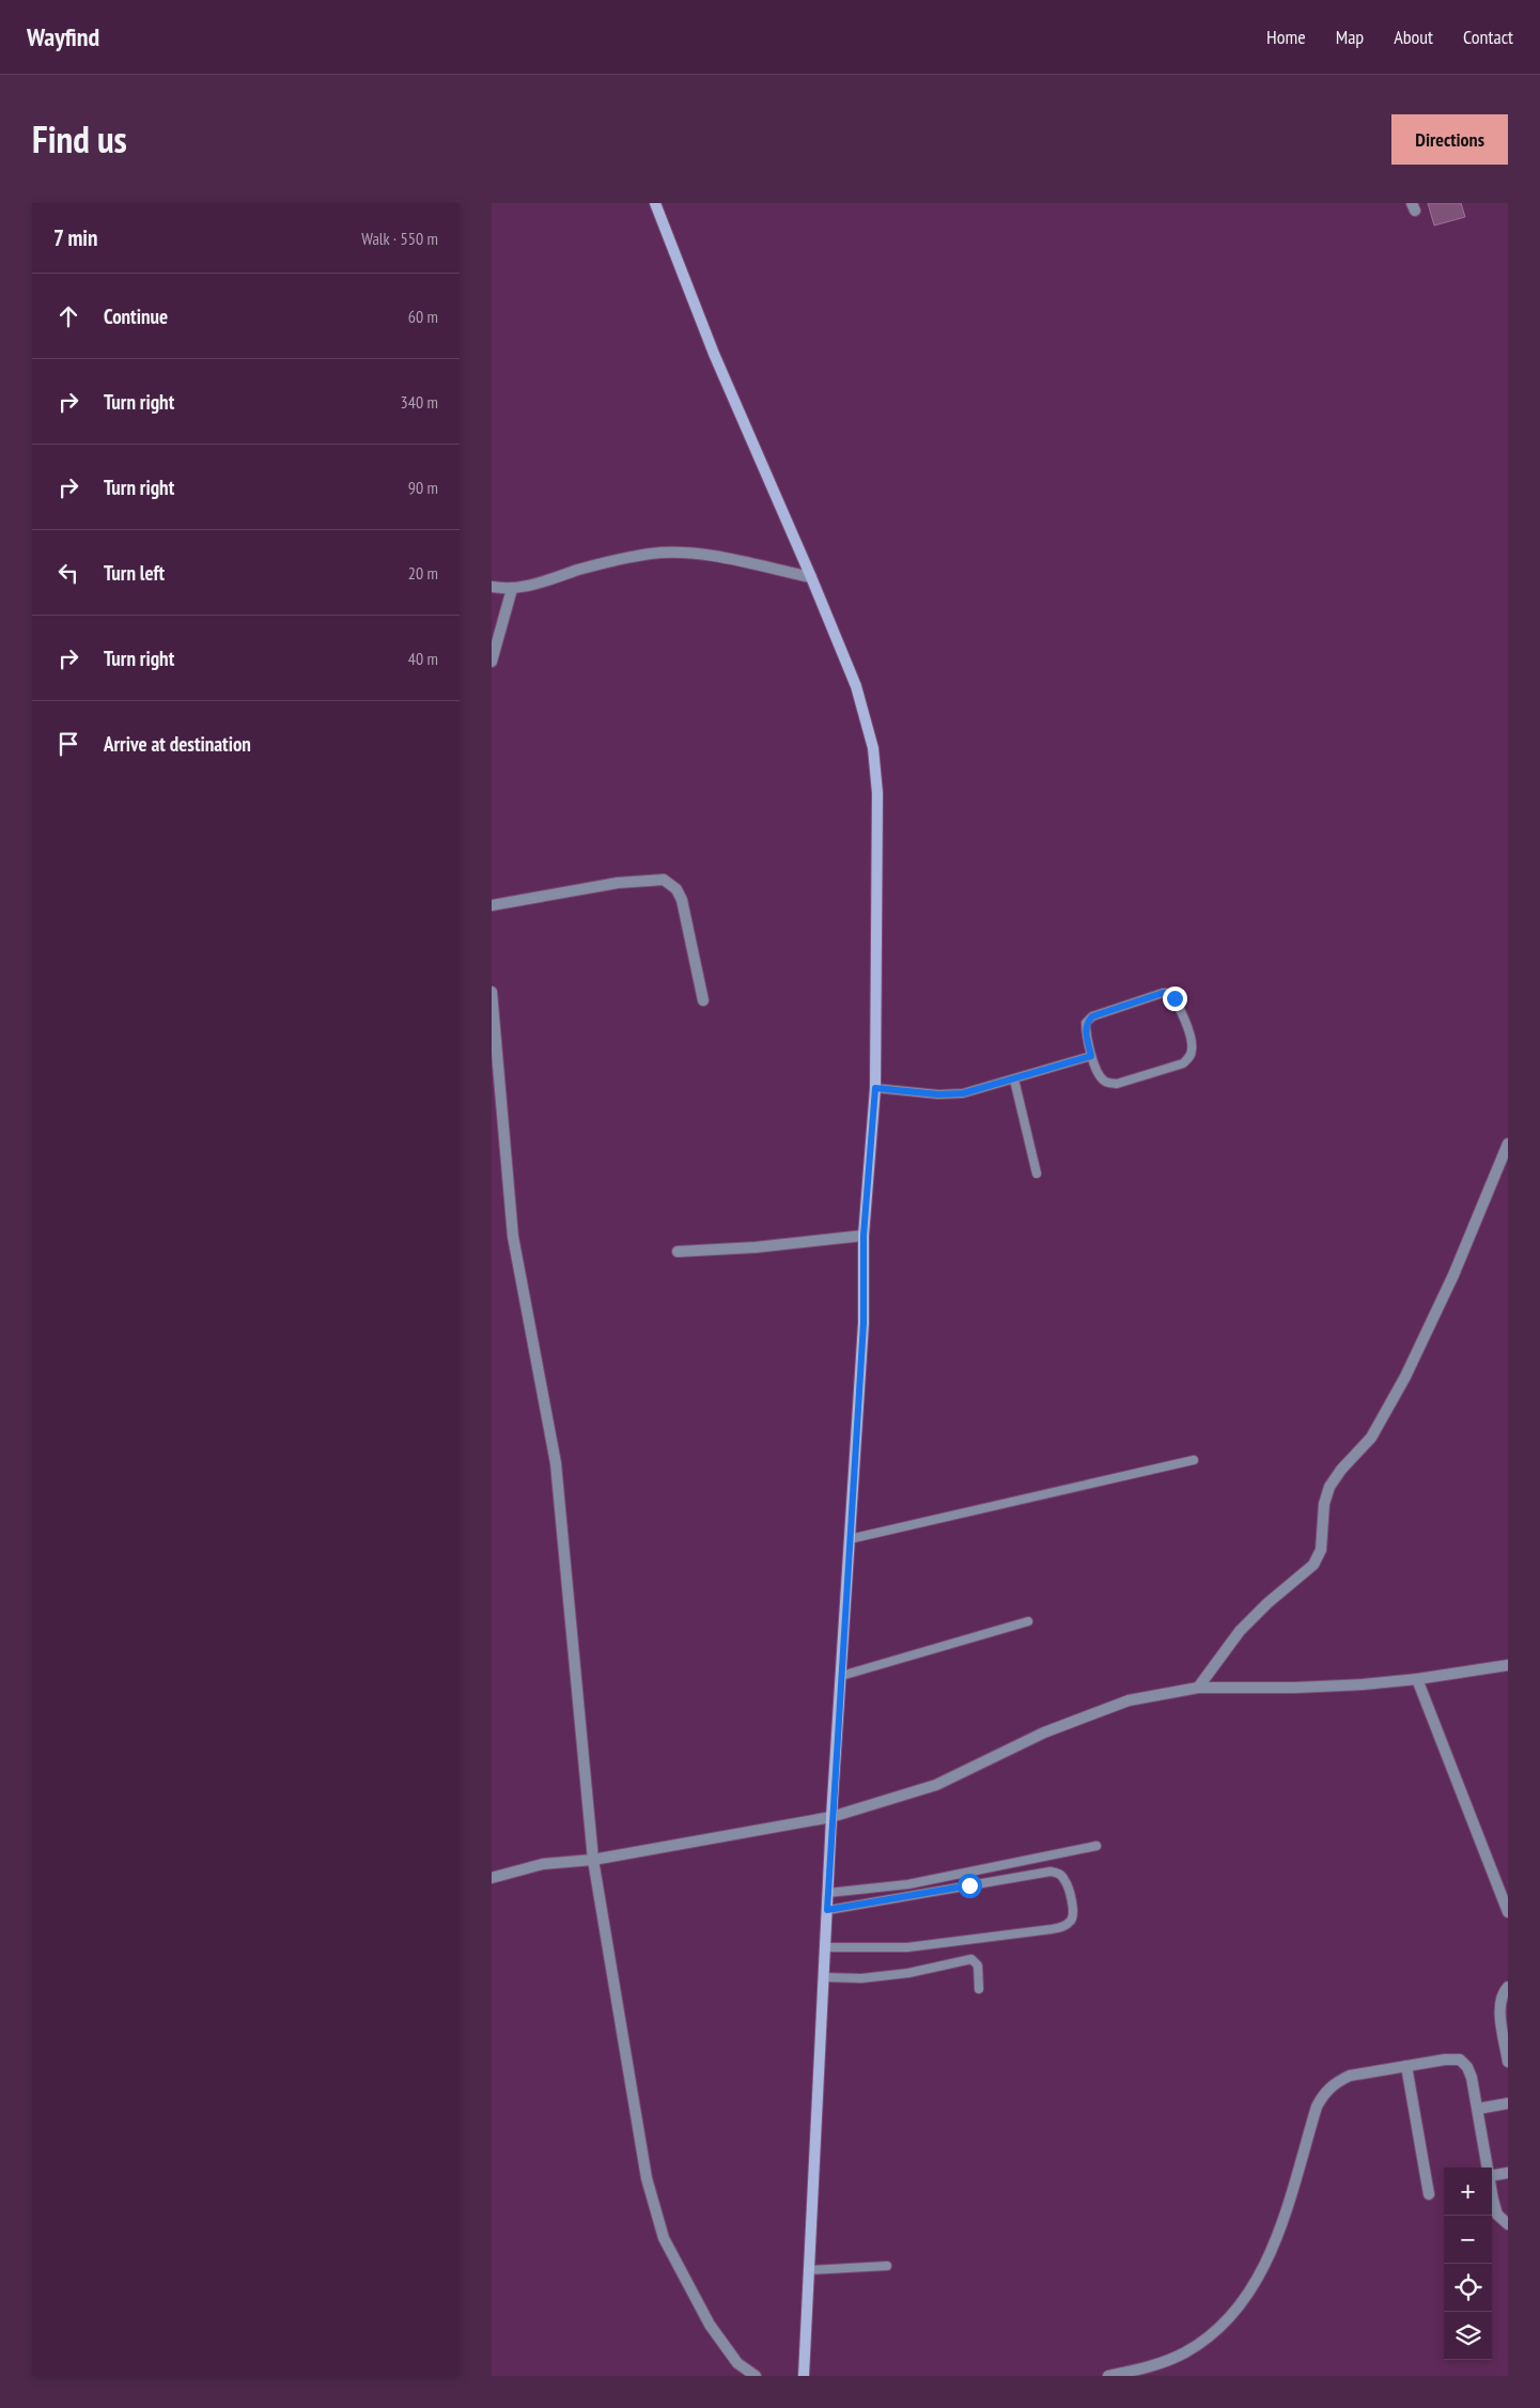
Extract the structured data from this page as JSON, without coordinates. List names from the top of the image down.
{
  "page": {
    "header": "Wayfind",
    "nav": [
      "Home",
      "Map",
      "About",
      "Contact"
    ],
    "title": "Find us",
    "buttons": "Directions",
    "heading": ["7 min", "Walk · 550 m"],
    "list": [
      ["Continue", "60 m"],
      ["Turn right", "340 m"],
      ["Turn right", "90 m"],
      ["Turn left", "20 m"],
      ["Turn right", "40 m"],
      "Arrive at destination"
    ],
    "map_buttons": ["+", "−"]
  }
}
